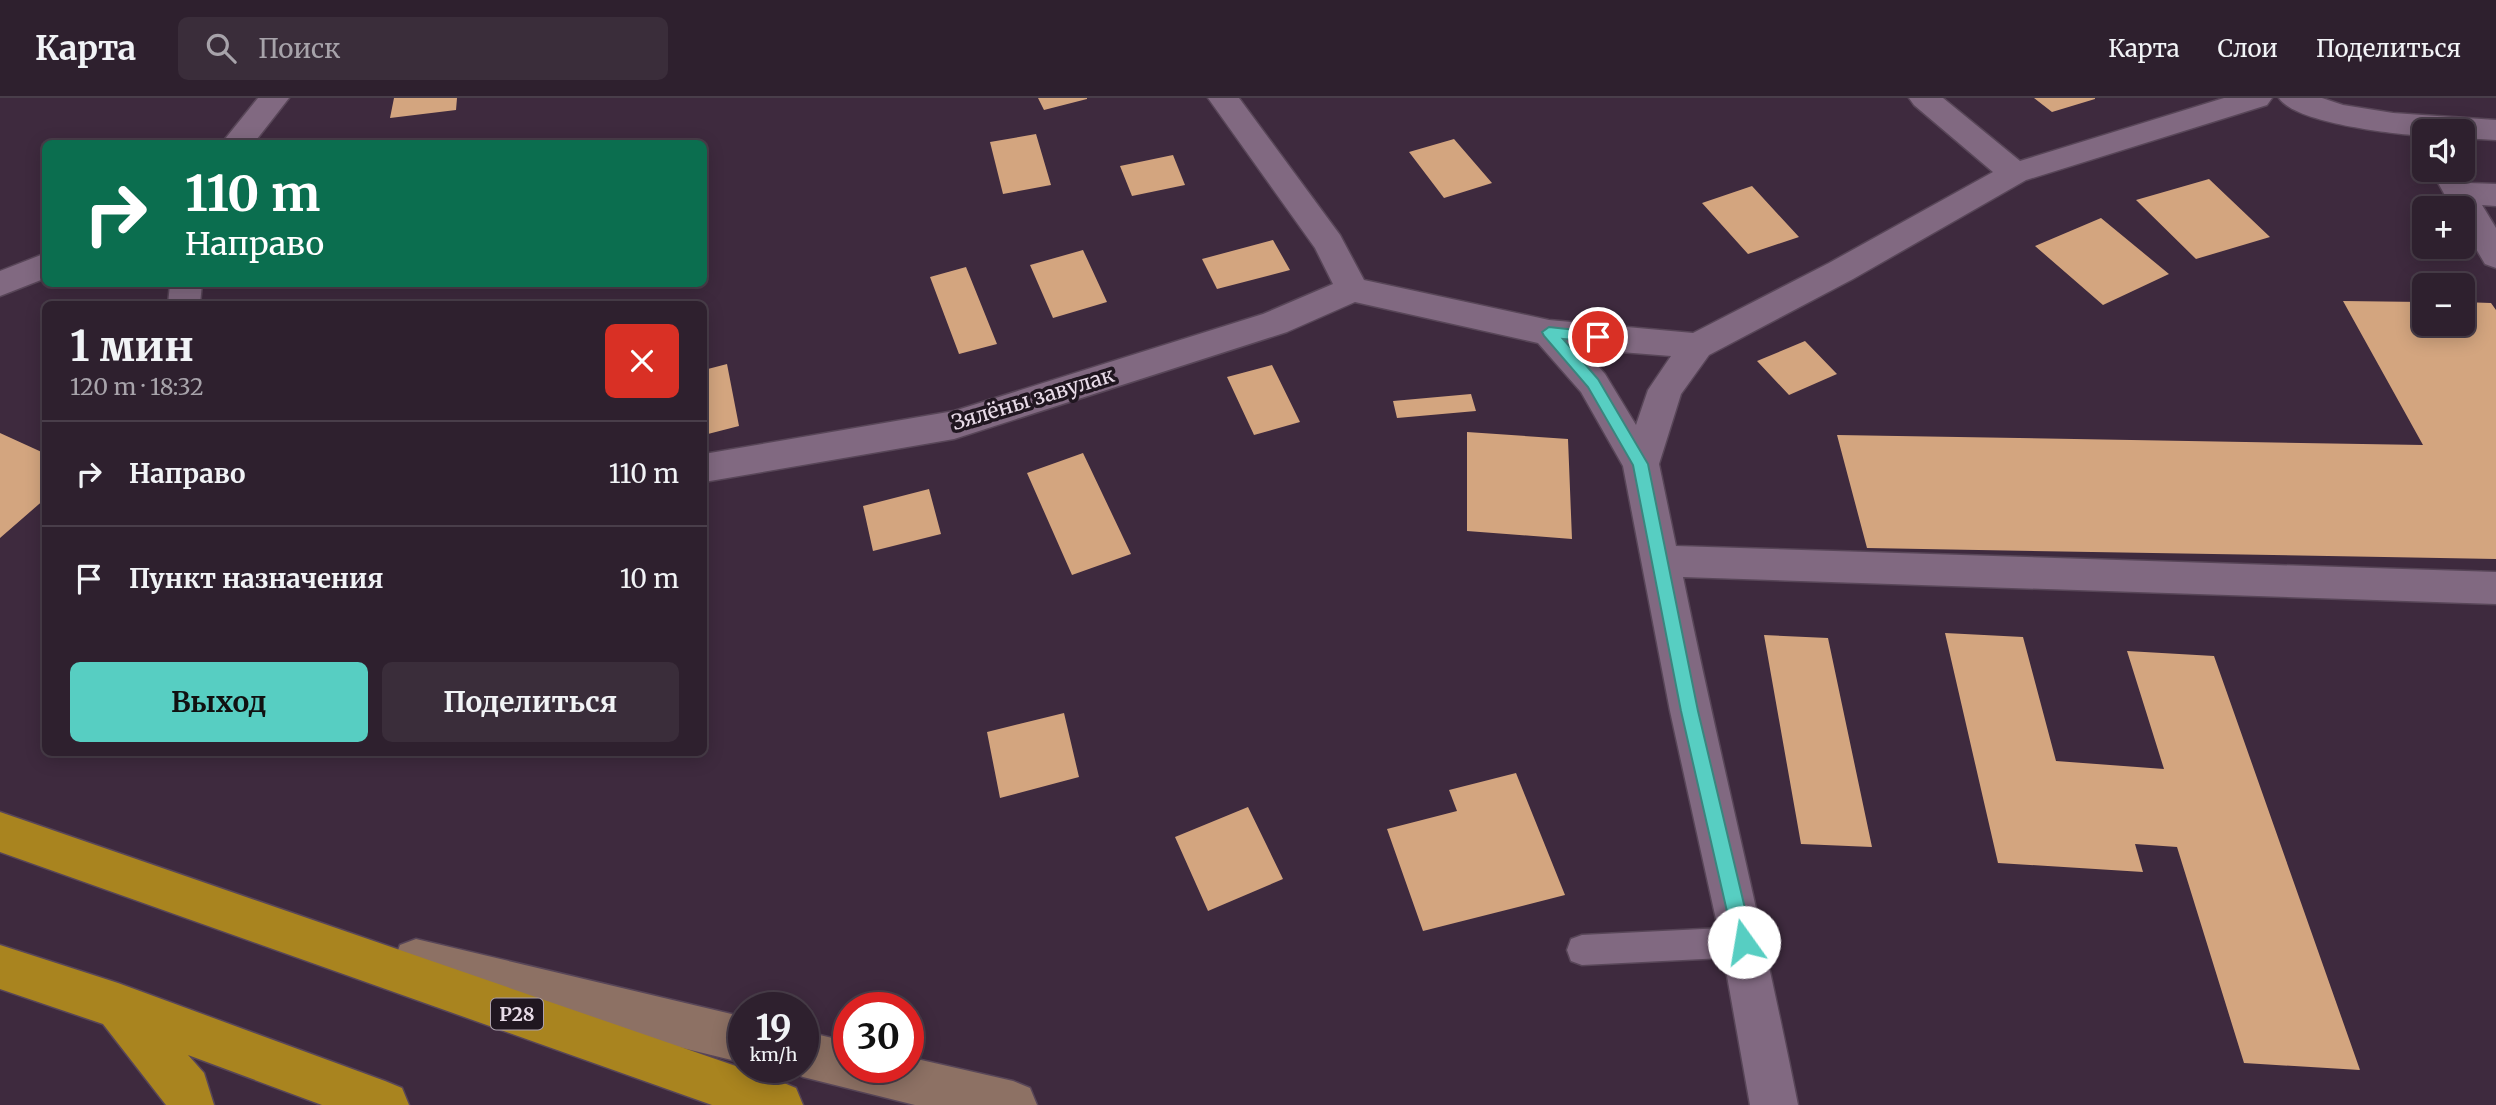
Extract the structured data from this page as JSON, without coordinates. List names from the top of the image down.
{
  "streets": {
    "highway": ["Р28"],
    "street": ["Зялёны завулак"]
  },
  "page": {
    "header": "Карта",
    "search": "Поиск",
    "nav": ["Карта", "Слои", "Поделиться"],
    "map_buttons": ["+", "−"],
    "turn": ["110 m", "Направо"],
    "heading": ["1 мин", "120 m · 18:32"],
    "list": [
      {
        "name": "Направо",
        "value": "110 m"
      },
      {
        "name": "Пункт назначения",
        "value": "10 m"
      }
    ],
    "buttons": ["Выход", "Поделиться"],
    "speed": "19 km/h",
    "limit": "30"
  }
}
